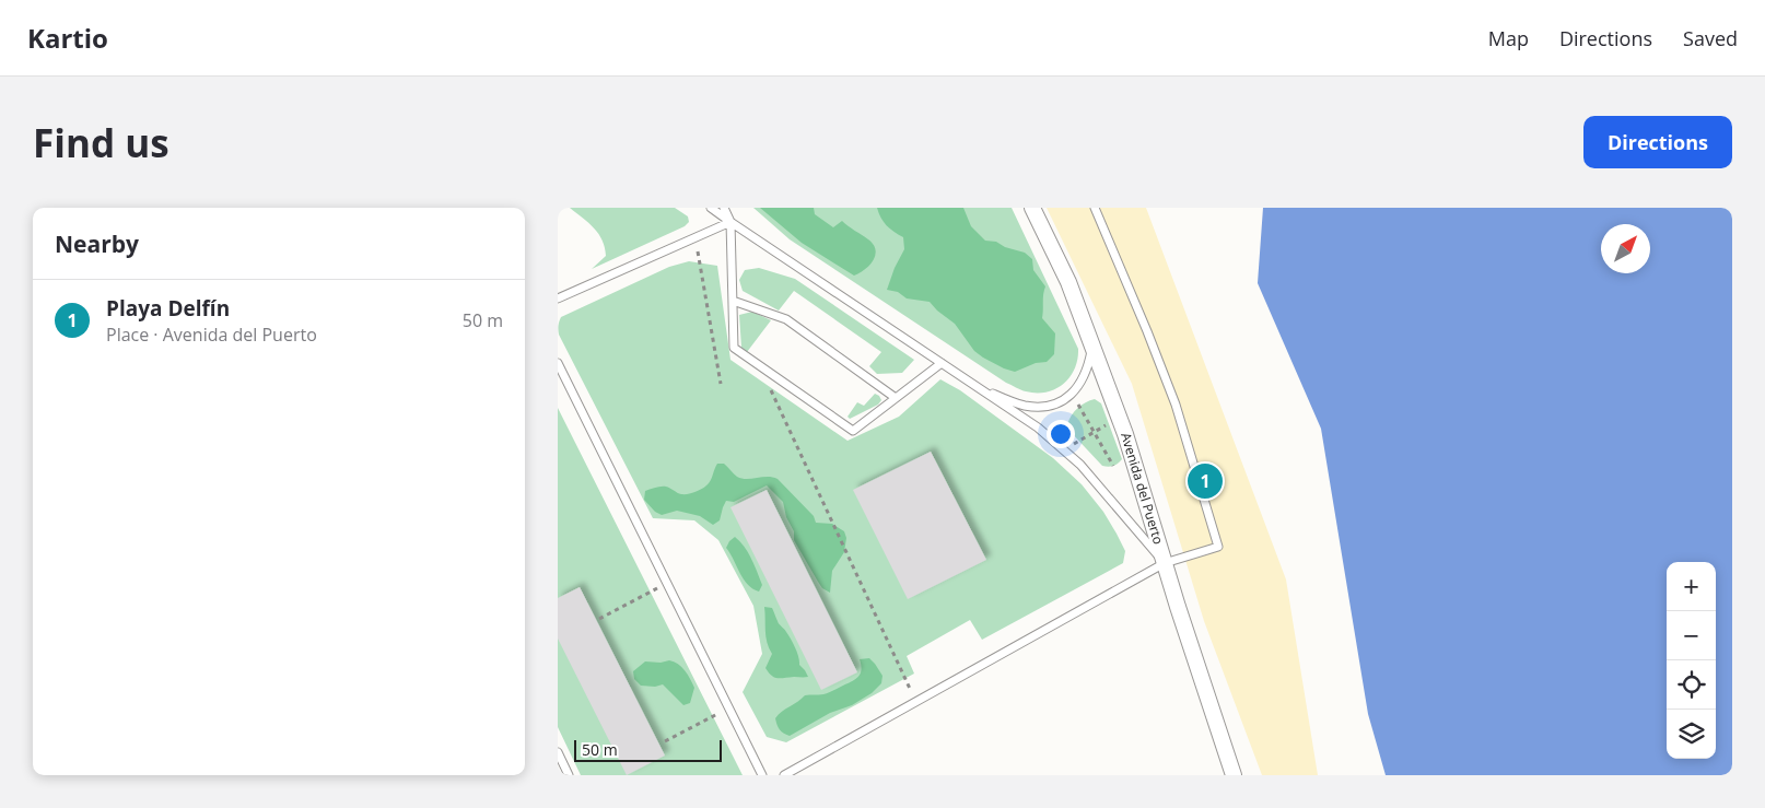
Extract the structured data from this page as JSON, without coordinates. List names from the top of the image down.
{
  "streets": {
    "street": ["Avenida del Puerto"]
  },
  "scale_bar": "50 m",
  "north": "top right",
  "page": {
    "header": "Kartio",
    "nav": ["Map", "Directions", "Saved"],
    "buttons": "Directions",
    "title": "Find us",
    "heading": "Nearby",
    "list": [
      {
        "mark": "1",
        "name": "Playa Delfín",
        "note": "Place · Avenida del Puerto",
        "value": "50 m"
      }
    ],
    "pins": "1",
    "map_buttons": ["+", "−"],
    "scale": "50 m"
  }
}
